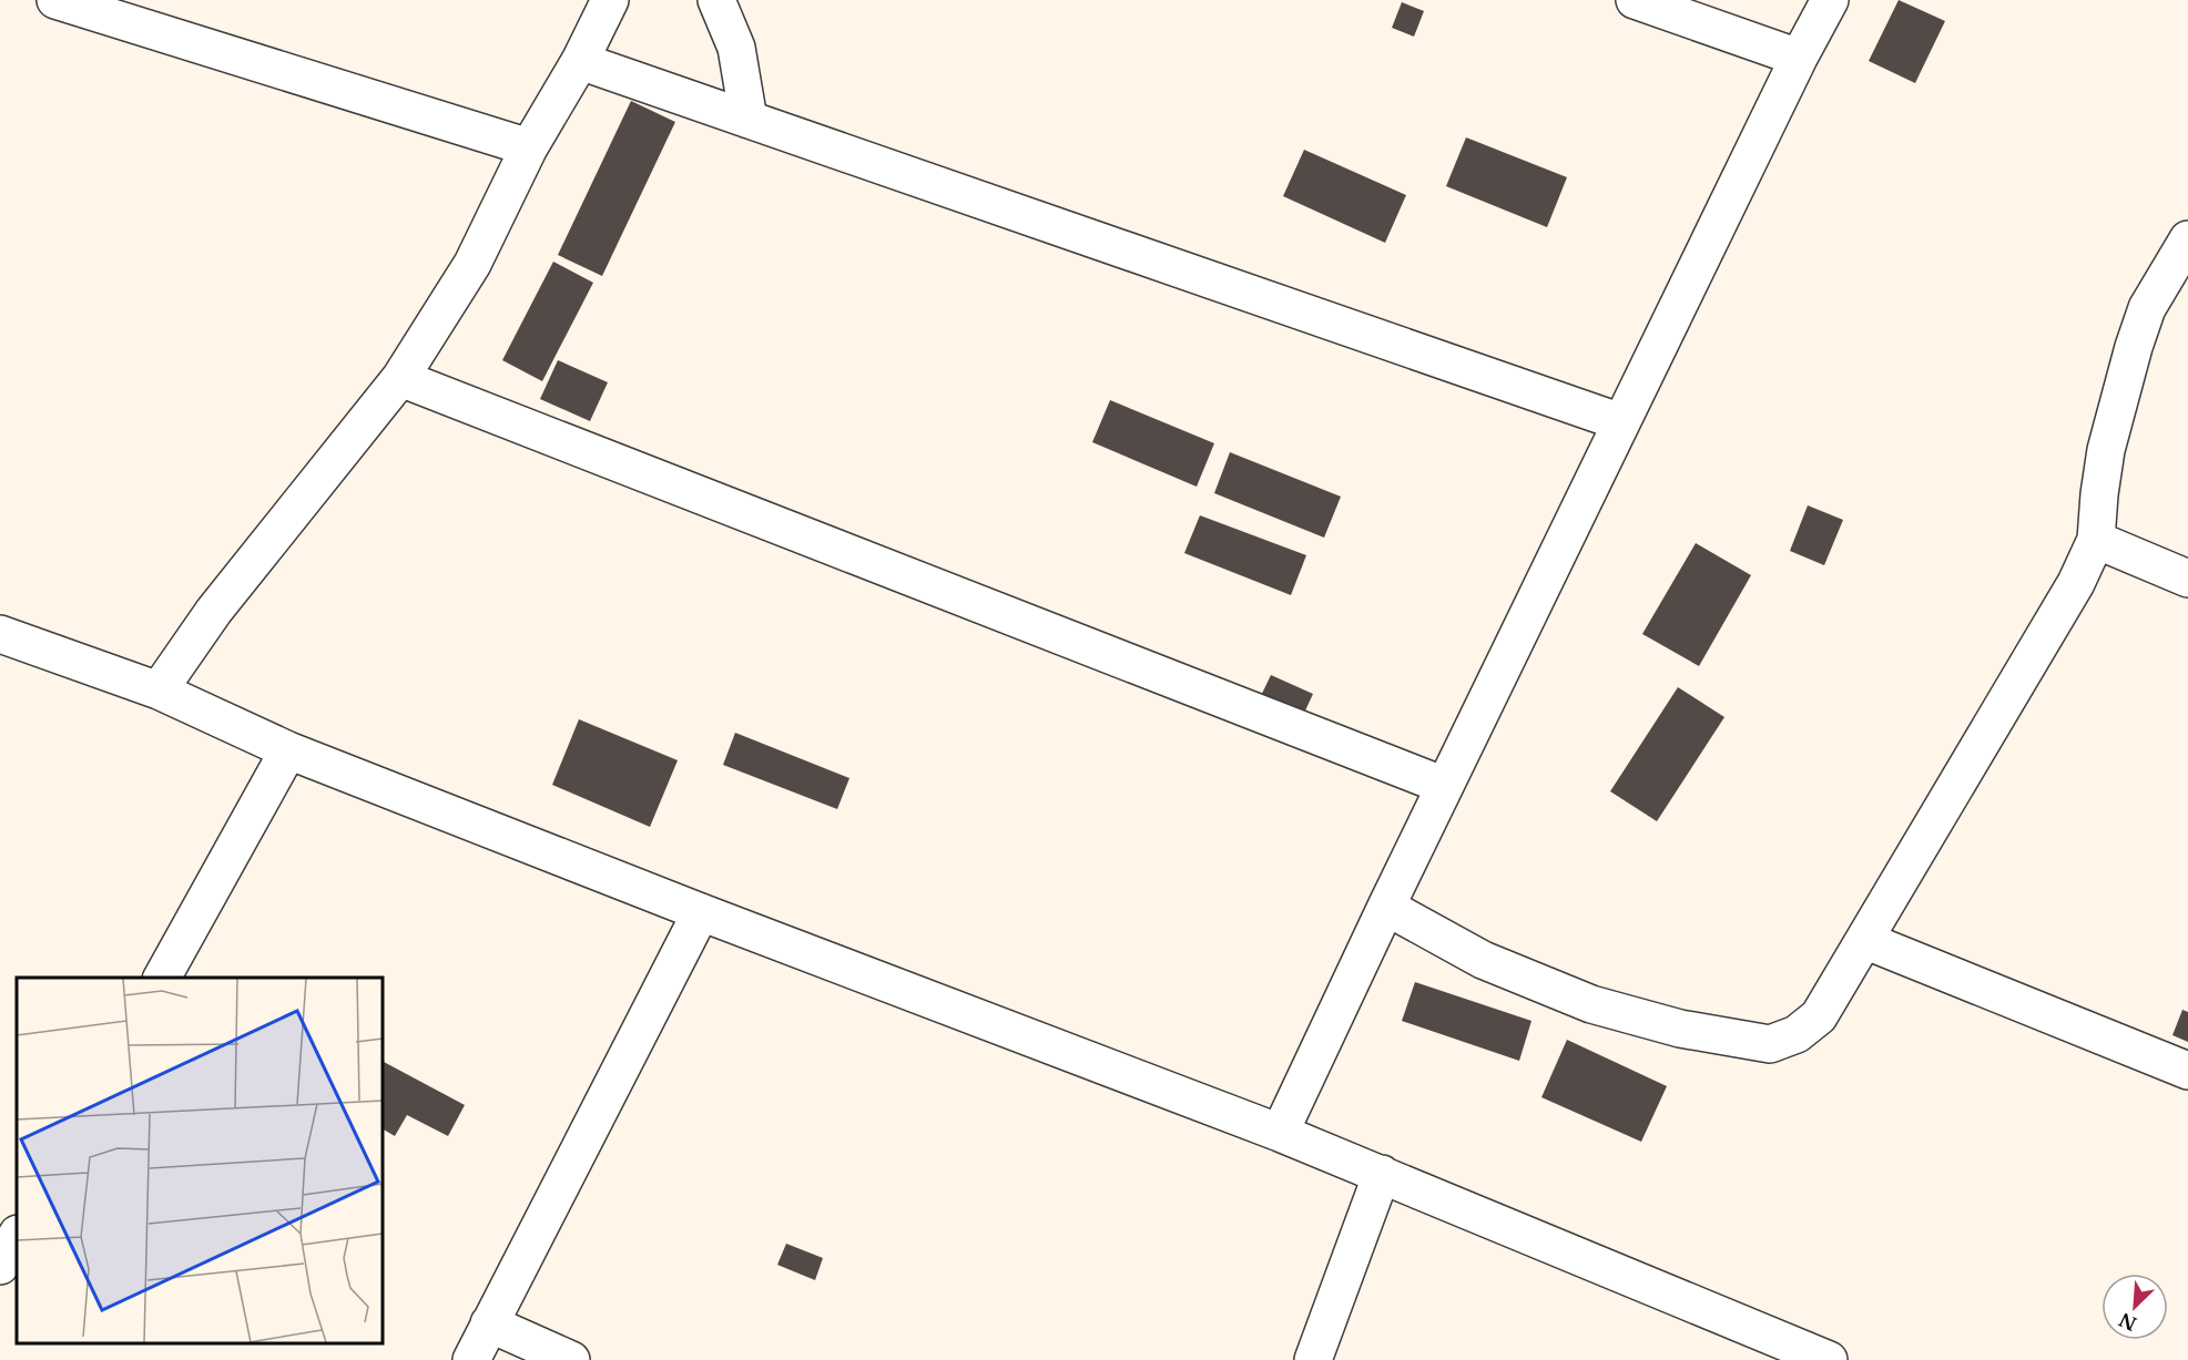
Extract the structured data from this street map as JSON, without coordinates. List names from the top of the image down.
{
  "north": "bottom left"
}
